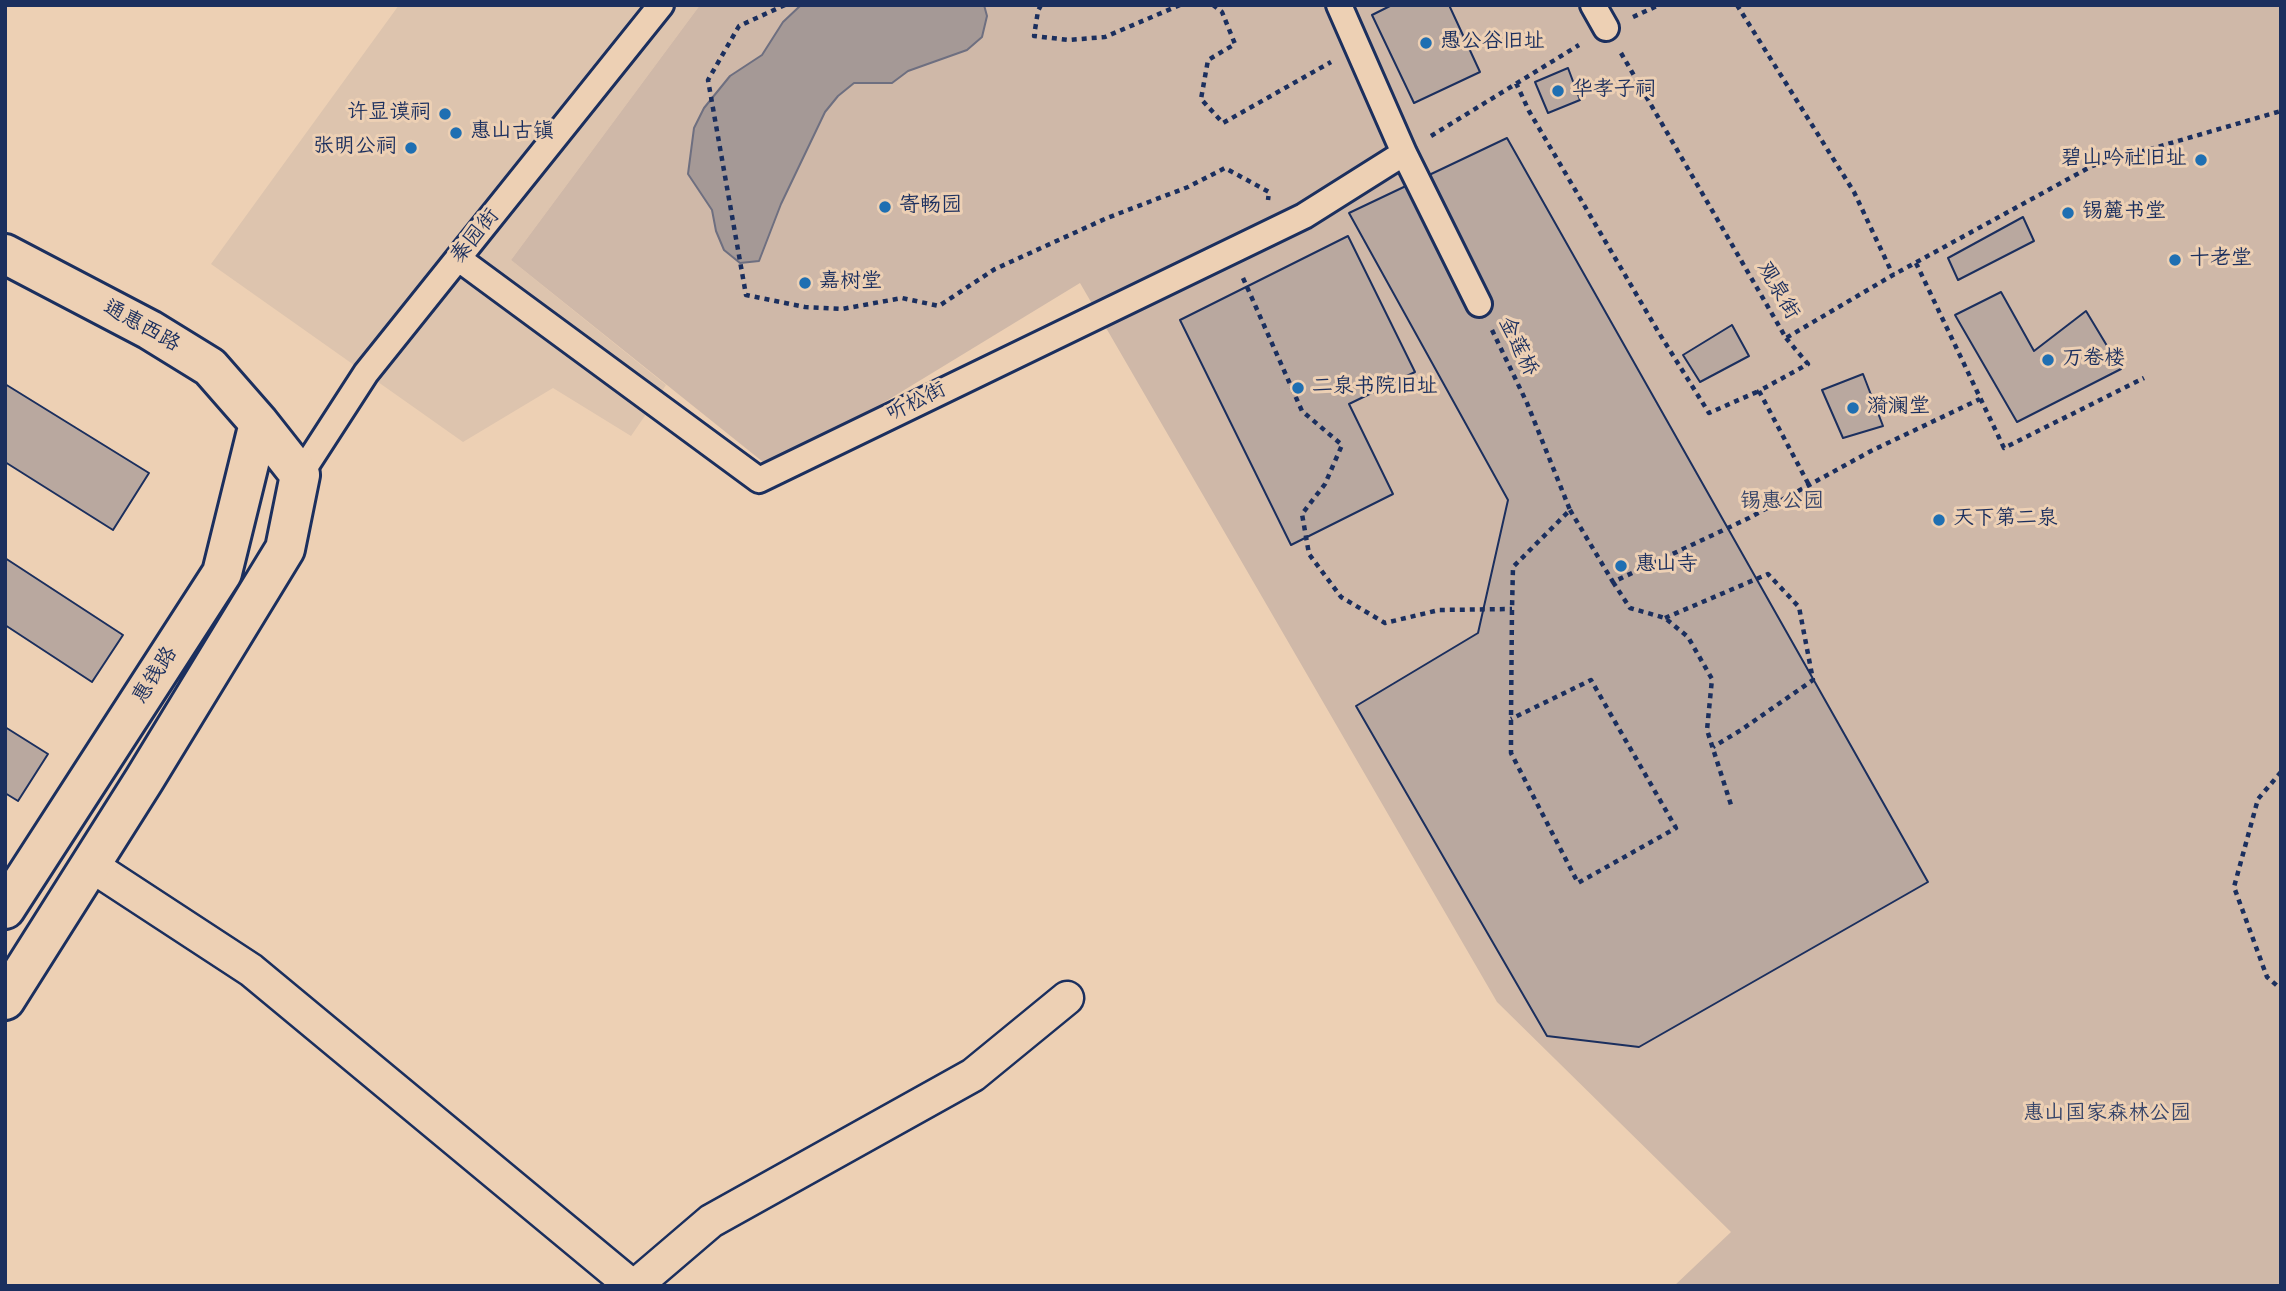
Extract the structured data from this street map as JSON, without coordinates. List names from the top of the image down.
{
  "streets": {
    "main road": ["通惠西路", "惠钱路"],
    "street": ["秦园街", "听松街"],
    "path": ["观泉街", "金莲桥"]
  },
  "crossings": [
    ["秦园街", "通惠西路"],
    ["秦园街", "听松街"],
    ["通惠西路", "惠钱路"]
  ],
  "parks": ["锡惠公园", "惠山国家森林公园"],
  "places": [
    "愚公谷旧址",
    "华孝子祠",
    "许显谟祠",
    "惠山古镇",
    "张明公祠",
    "碧山吟社旧址",
    "寄畅园",
    "锡麓书堂",
    "十老堂",
    "嘉树堂",
    "万卷楼",
    "二泉书院旧址",
    "漪澜堂",
    "天下第二泉",
    "惠山寺"
  ]
}
